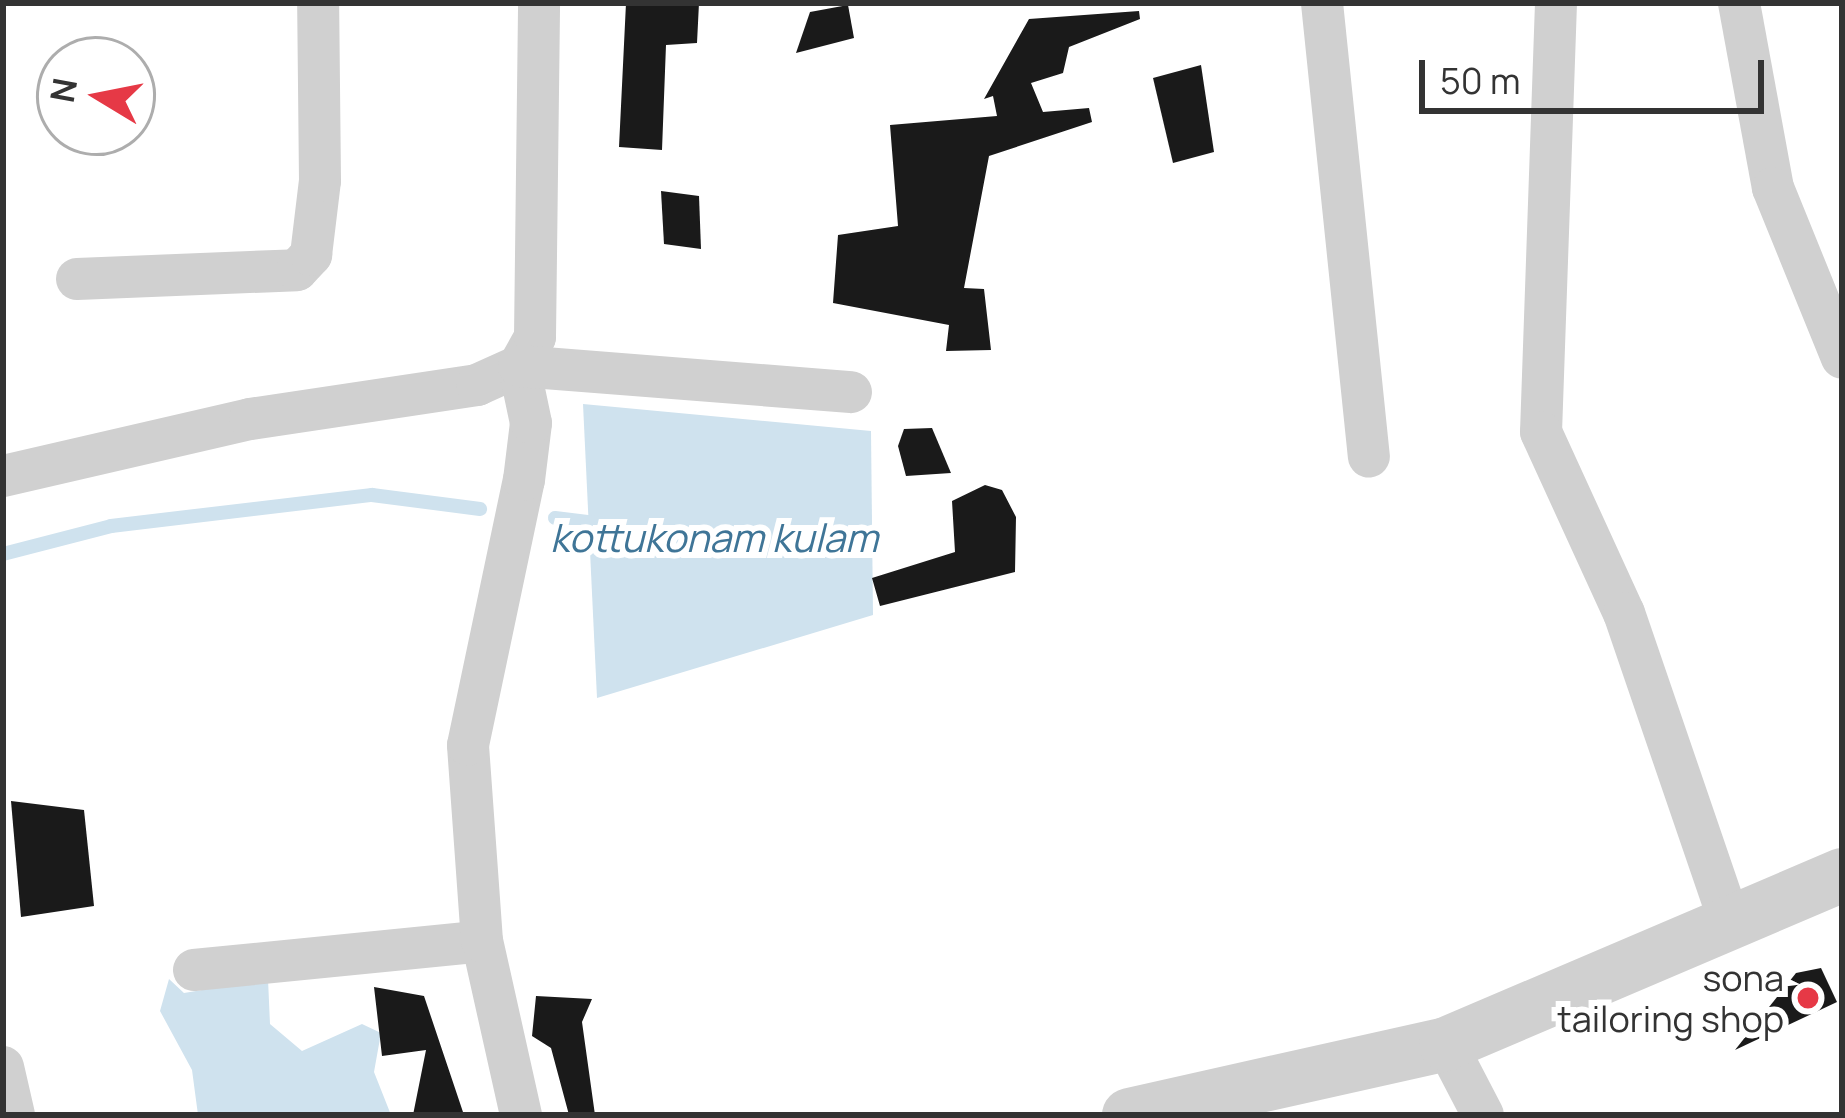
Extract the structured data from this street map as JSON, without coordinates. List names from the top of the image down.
{
  "water": ["kottukonam kulam"],
  "places": ["sona tailoring shop"],
  "scale_bar": "50 m",
  "north": "left"
}
